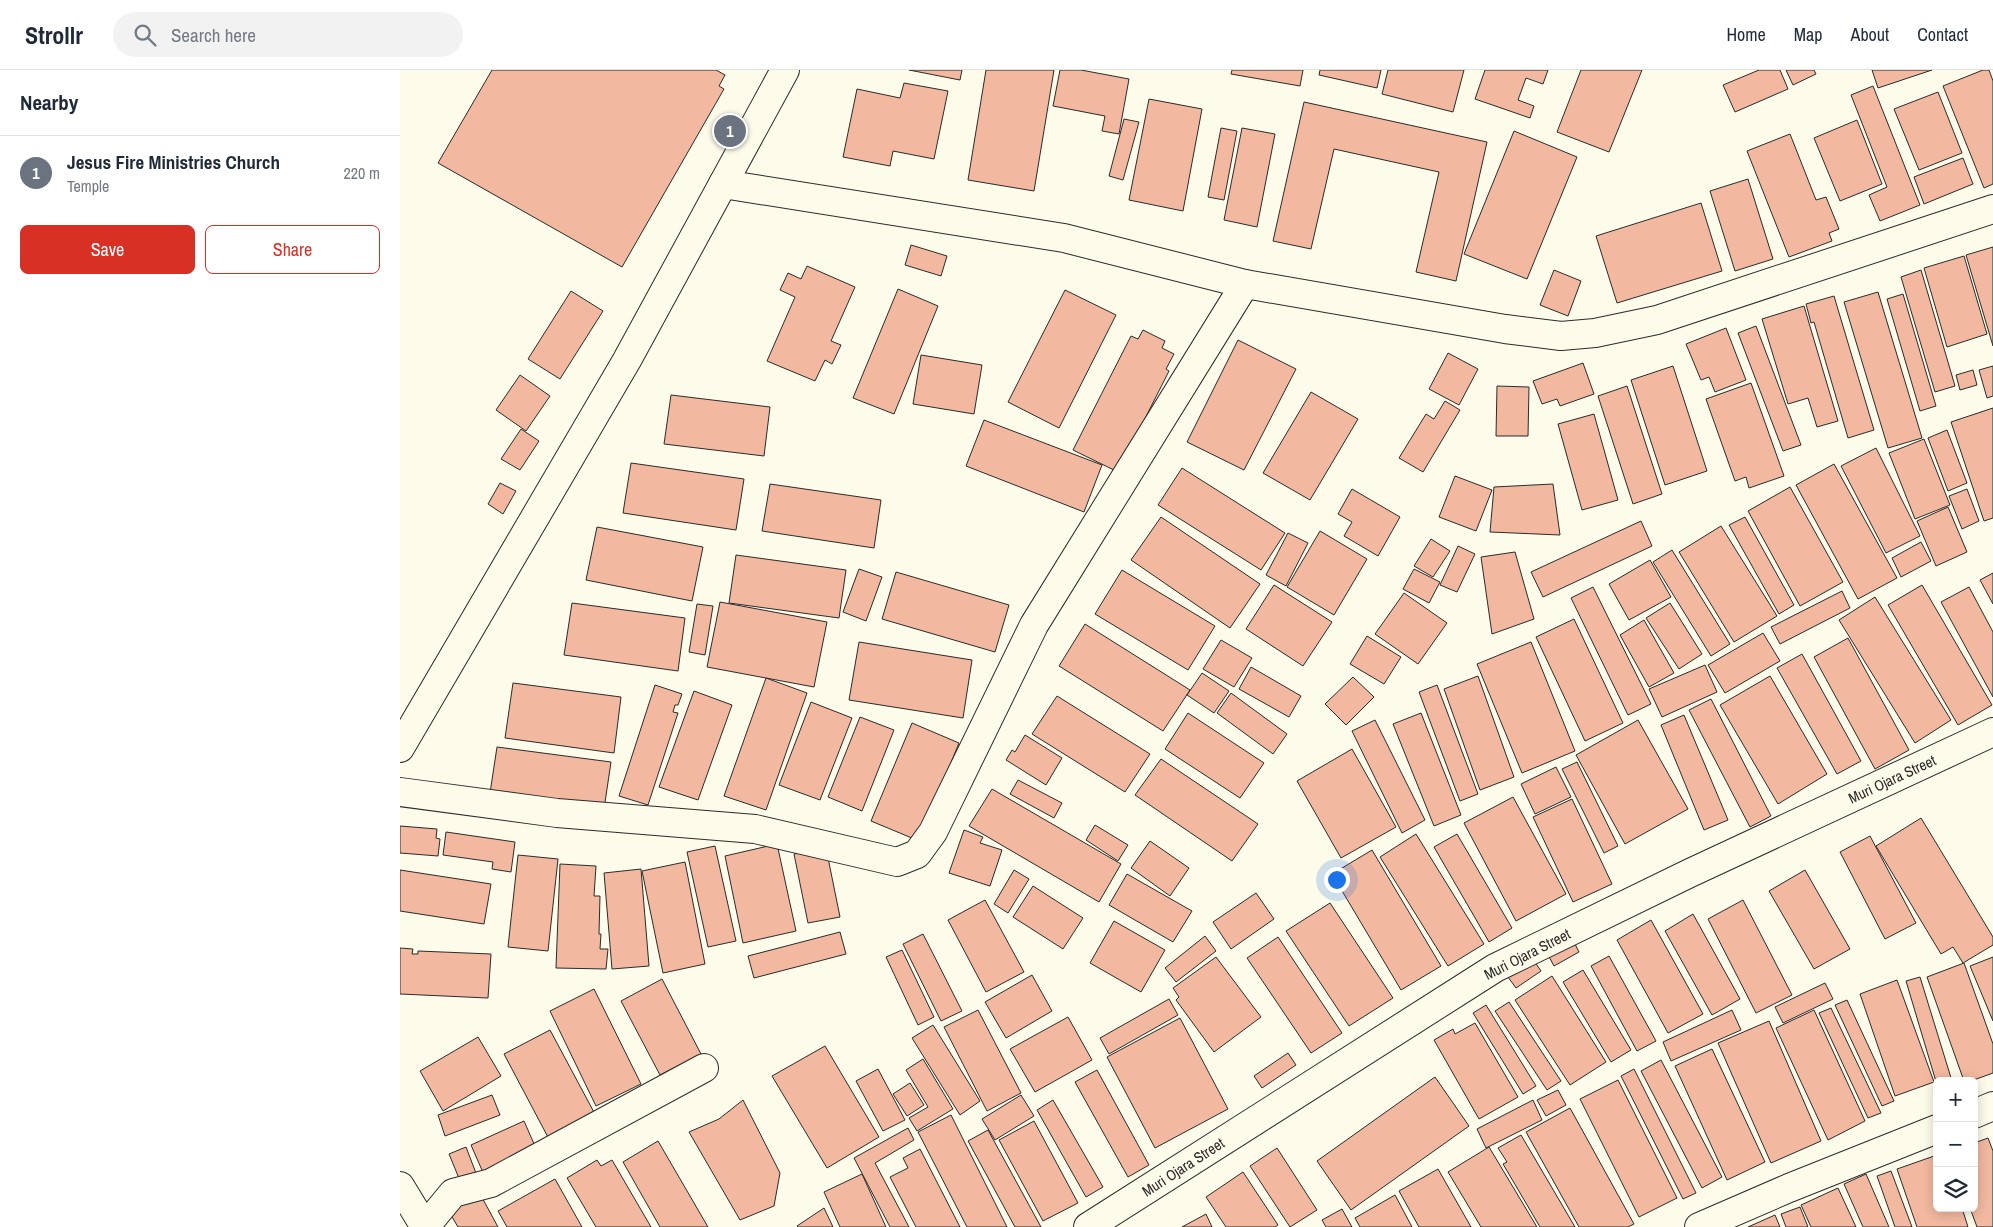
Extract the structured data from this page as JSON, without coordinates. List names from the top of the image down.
{
  "streets": {
    "street": ["Muri Ojara Street"]
  },
  "page": {
    "header": "Strollr",
    "search": "Search here",
    "nav": [
      "Home",
      "Map",
      "About",
      "Contact"
    ],
    "heading": "Nearby",
    "pins": "1",
    "list": [
      {
        "mark": "1",
        "name": "Jesus Fire Ministries Church",
        "note": "Temple",
        "value": "220 m"
      }
    ],
    "buttons": ["Save", "Share"],
    "map_buttons": ["+", "−"]
  }
}
